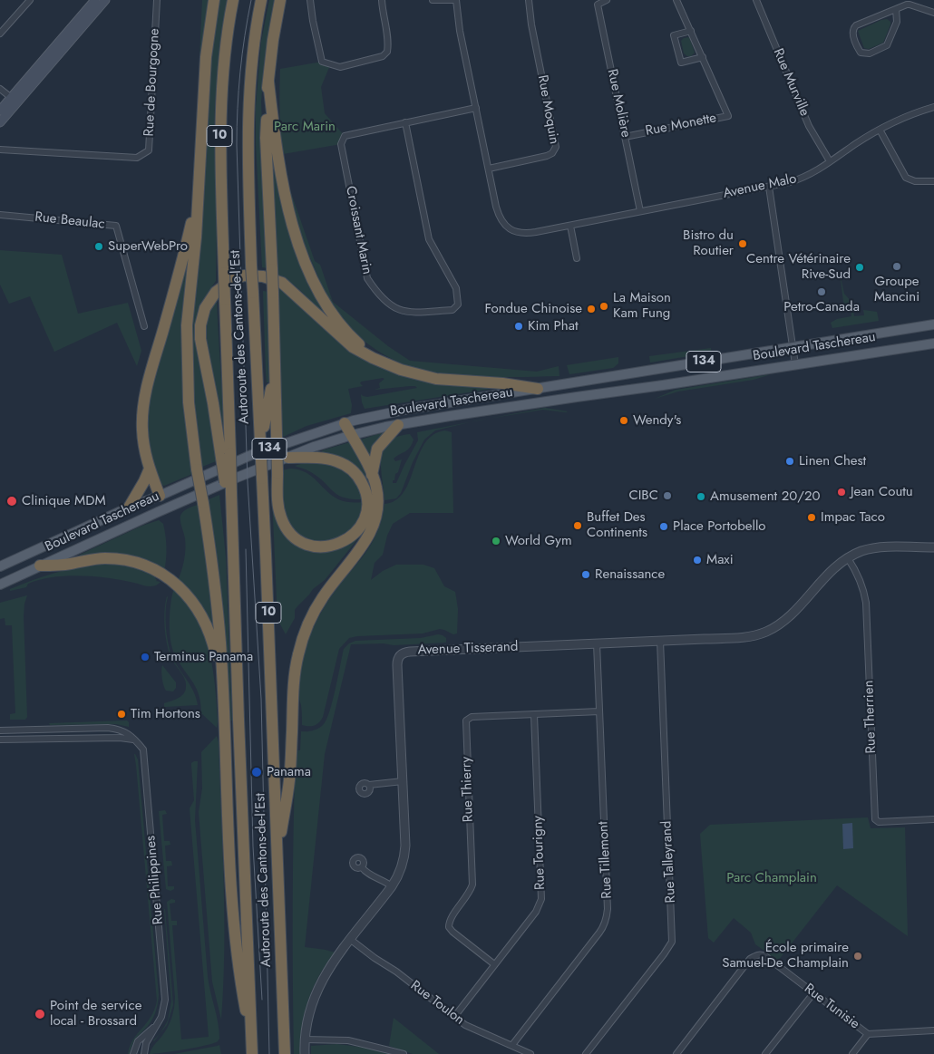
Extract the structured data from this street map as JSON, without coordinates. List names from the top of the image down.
{
  "streets": {
    "highway": ["10", "Autoroute des Cantons-de-l'Est"],
    "main road": ["Boulevard Taschereau", "134"],
    "street": [
      "Rue de Bourgogne",
      "Rue Murville",
      "Rue Molière",
      "Rue Moquin",
      "Rue Monette",
      "Avenue Malo",
      "Rue Beaulac",
      "Croissant Marin",
      "Avenue Tisserand",
      "Rue Therrien",
      "Rue Thierry",
      "Rue Tourigny",
      "Rue Tillemont",
      "Rue Talleyrand",
      "Rue Philippines",
      "Rue Toulon",
      "Rue Tunisie"
    ]
  },
  "crossings": [
    ["Rue Murville", "Avenue Malo"],
    ["Rue Molière", "Rue Monette"],
    ["Rue Molière", "Avenue Malo"],
    ["Rue Moquin", "Avenue Malo"],
    ["Avenue Malo", "Croissant Marin"],
    ["Avenue Tisserand", "Rue Therrien"],
    ["Avenue Tisserand", "Rue Tillemont"],
    ["Avenue Tisserand", "Rue Talleyrand"],
    ["Avenue Tisserand", "Rue Toulon"],
    ["Rue Thierry", "Rue Tourigny"],
    ["Rue Thierry", "Rue Tillemont"],
    ["Rue Tourigny", "Rue Toulon"],
    ["Rue Tillemont", "Rue Toulon"]
  ],
  "parks": ["Parc Marin", "Parc Champlain"],
  "places": [
    "Bistro du Routier",
    "SuperWebPro",
    "Groupe Mancini",
    "Centre Vétérinaire Rive-Sud",
    "Petro-Canada",
    "La Maison Kam Fung",
    "Fondue Chinoise",
    "Kim Phat",
    "Wendy's",
    "Linen Chest",
    "Jean Coutu",
    "CIBC",
    "Amusement 20/20",
    "Clinique MDM",
    "Impac Taco",
    "Buffet Des Continents",
    "Place Portobello",
    "World Gym",
    "Maxi",
    "Renaissance",
    "Terminus Panama",
    "Tim Hortons",
    "Panama",
    "École primaire Samuel-De Champlain",
    "Point de service local - Brossard"
  ]
}
